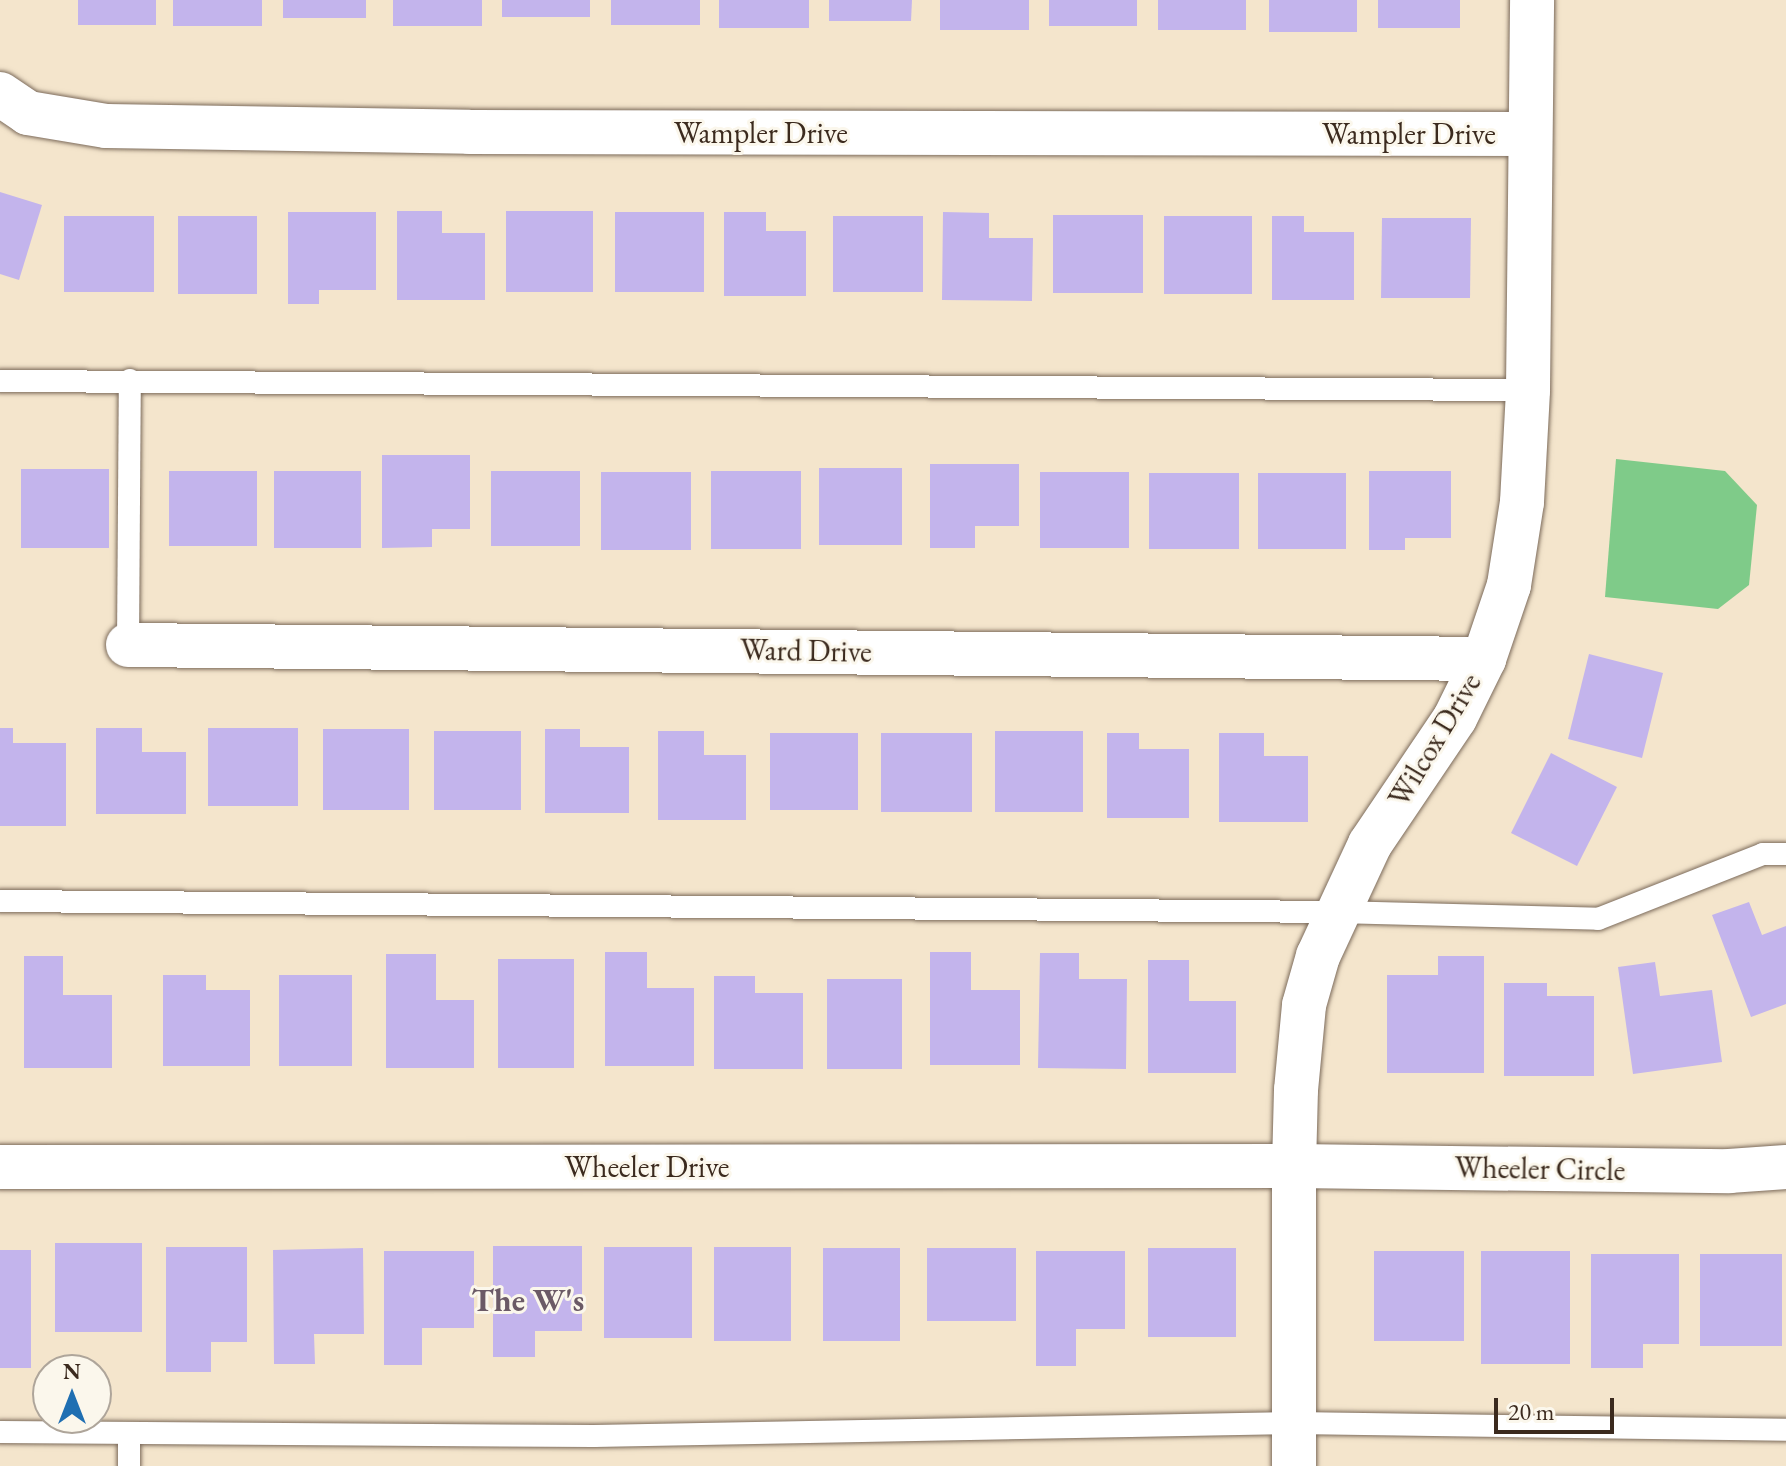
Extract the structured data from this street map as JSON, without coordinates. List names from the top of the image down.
{
  "streets": {
    "street": [
      "Wampler Drive",
      "Ward Drive",
      "Wilcox Drive",
      "Wheeler Drive",
      "Wheeler Circle"
    ]
  },
  "crossings": [
    ["Wampler Drive", "Wilcox Drive"],
    ["Ward Drive", "Wilcox Drive"],
    ["Wilcox Drive", "Wheeler Drive"],
    ["Wilcox Drive", "Wheeler Circle"],
    ["Wheeler Drive", "Wheeler Circle"]
  ],
  "districts": ["The W's"],
  "scale_bar": "20 m",
  "north": "top"
}
